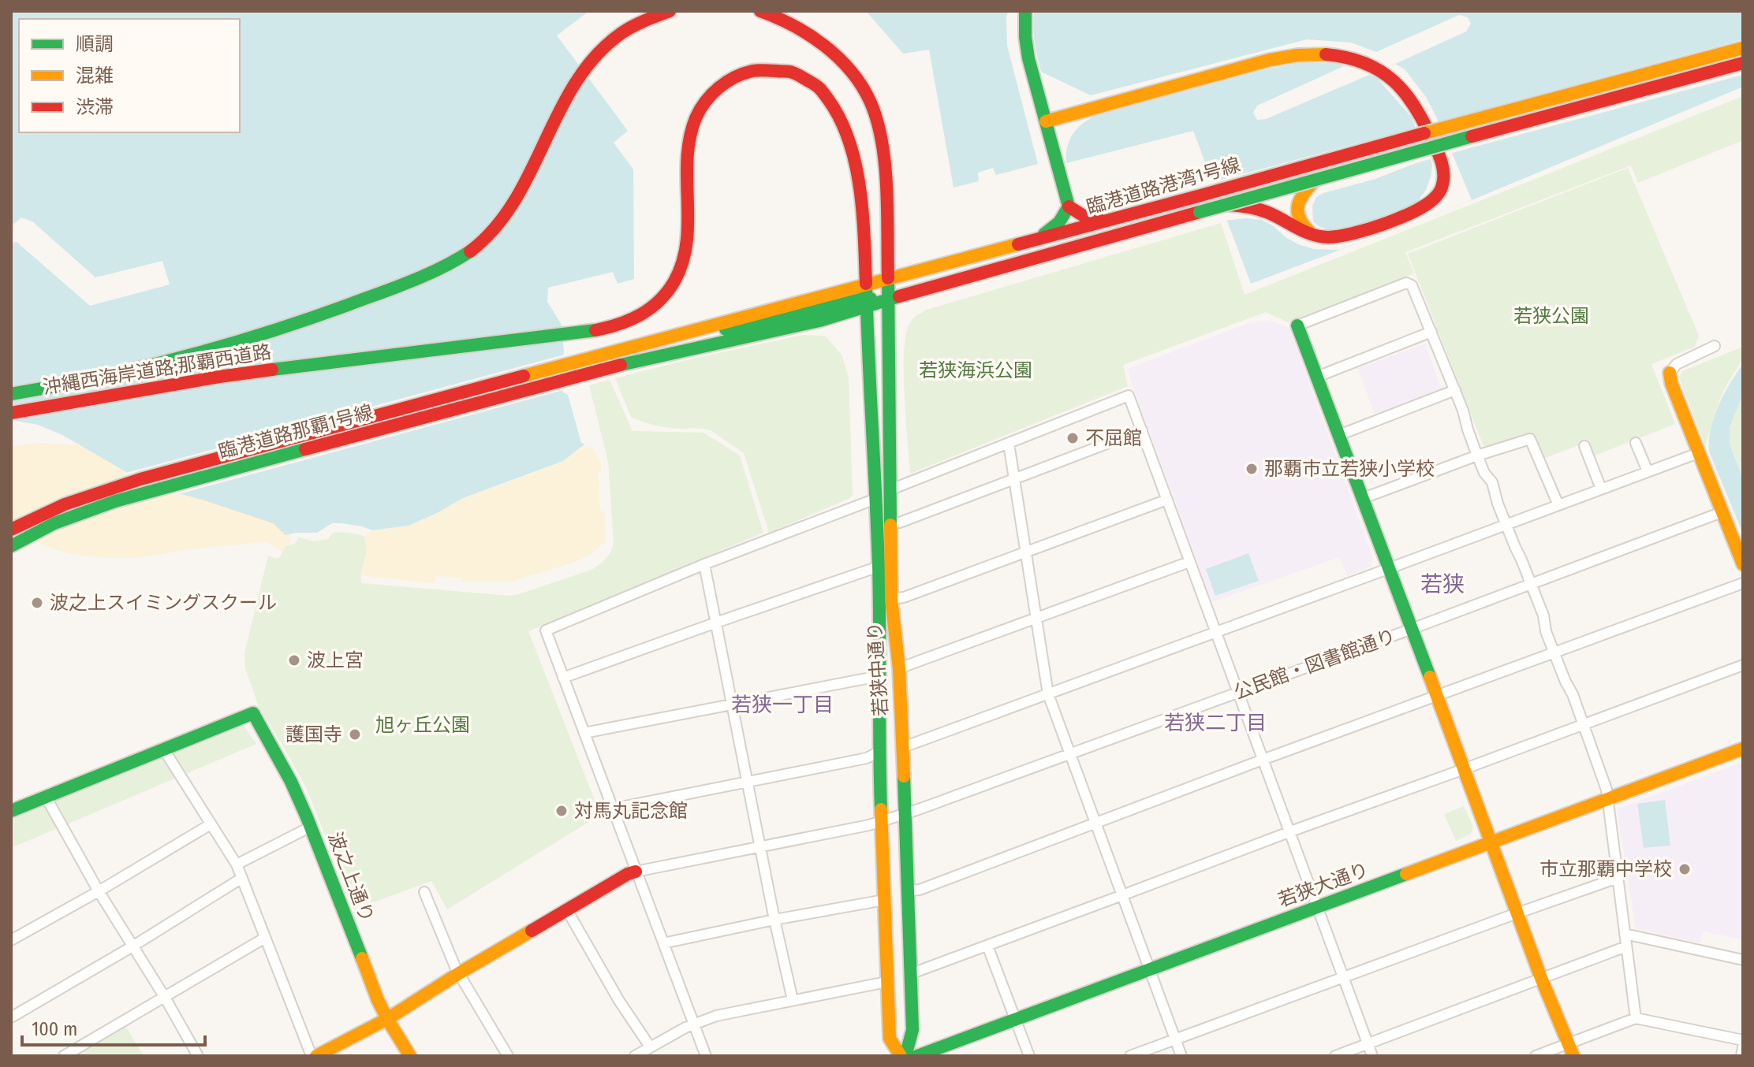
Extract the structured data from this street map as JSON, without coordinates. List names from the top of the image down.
{
  "streets": {
    "main road": [
      "臨港道路港湾1号線",
      "沖縄西海岸道路;那覇西道路",
      "臨港道路那覇1号線",
      "若狭中通り",
      "波之上通り",
      "若狭大通り"
    ],
    "street": ["公民館・図書館通り"]
  },
  "crossings": [
    ["臨港道路港湾1号線", "臨港道路那覇1号線"],
    ["臨港道路港湾1号線", "若狭中通り"],
    ["沖縄西海岸道路;那覇西道路", "若狭中通り"],
    ["臨港道路那覇1号線", "若狭中通り"],
    ["公民館・図書館通り", "若狭中通り"]
  ],
  "districts": ["若狭", "若狭一丁目", "若狭二丁目"],
  "parks": ["若狭公園", "若狭海浜公園", "旭ヶ丘公園"],
  "places": [
    "不屈館",
    "那覇市立若狭小学校",
    "波之上スイミングスクール",
    "波上宮",
    "護国寺",
    "対馬丸記念館",
    "市立那覇中学校"
  ],
  "legend": ["順調", "混雑", "渋滞"],
  "scale_bar": "100 m"
}
